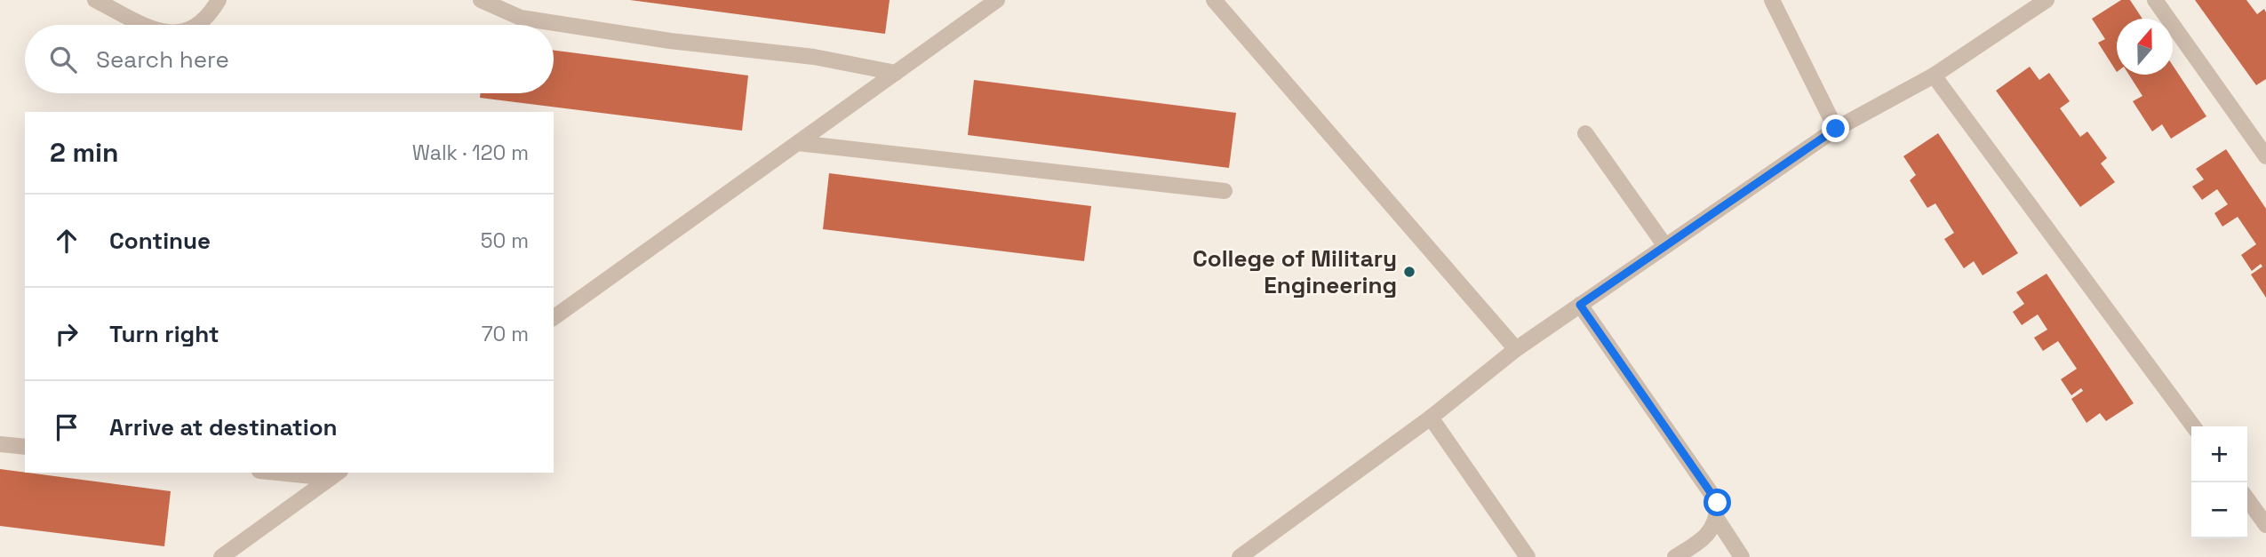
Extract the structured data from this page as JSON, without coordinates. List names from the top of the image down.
{
  "places": ["College of Military Engineering"],
  "north": "top",
  "page": {
    "search": "Search here",
    "heading": ["2 min", "Walk · 120 m"],
    "list": [
      ["Continue", "50 m"],
      ["Turn right", "70 m"],
      "Arrive at destination"
    ],
    "map_buttons": ["+", "−"]
  }
}
